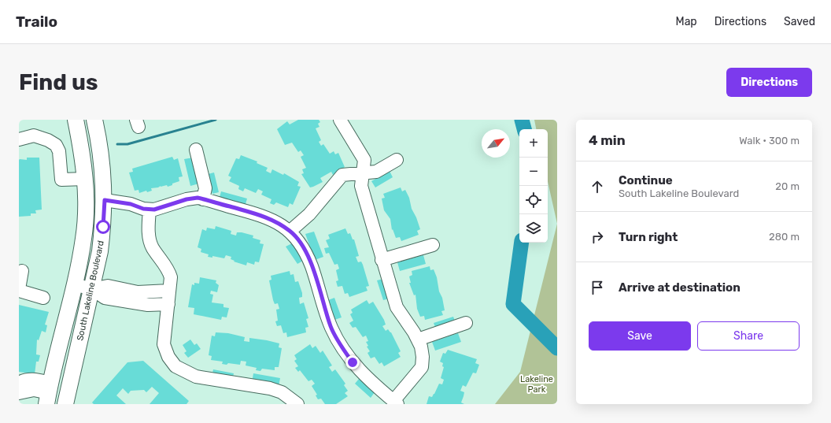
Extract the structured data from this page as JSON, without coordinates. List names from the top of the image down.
{
  "streets": {
    "main road": ["South Lakeline Boulevard"]
  },
  "parks": ["Lakeline Park"],
  "north": "top right",
  "page": {
    "header": "Trailo",
    "nav": ["Map", "Directions", "Saved"],
    "buttons": [
      "Directions",
      ["Save", "Share"]
    ],
    "title": "Find us",
    "heading": ["4 min", "Walk · 300 m"],
    "map_buttons": ["+", "−"],
    "list": [
      ["Continue", "South Lakeline Boulevard", "20 m"],
      ["Turn right", "280 m"],
      "Arrive at destination"
    ]
  }
}
